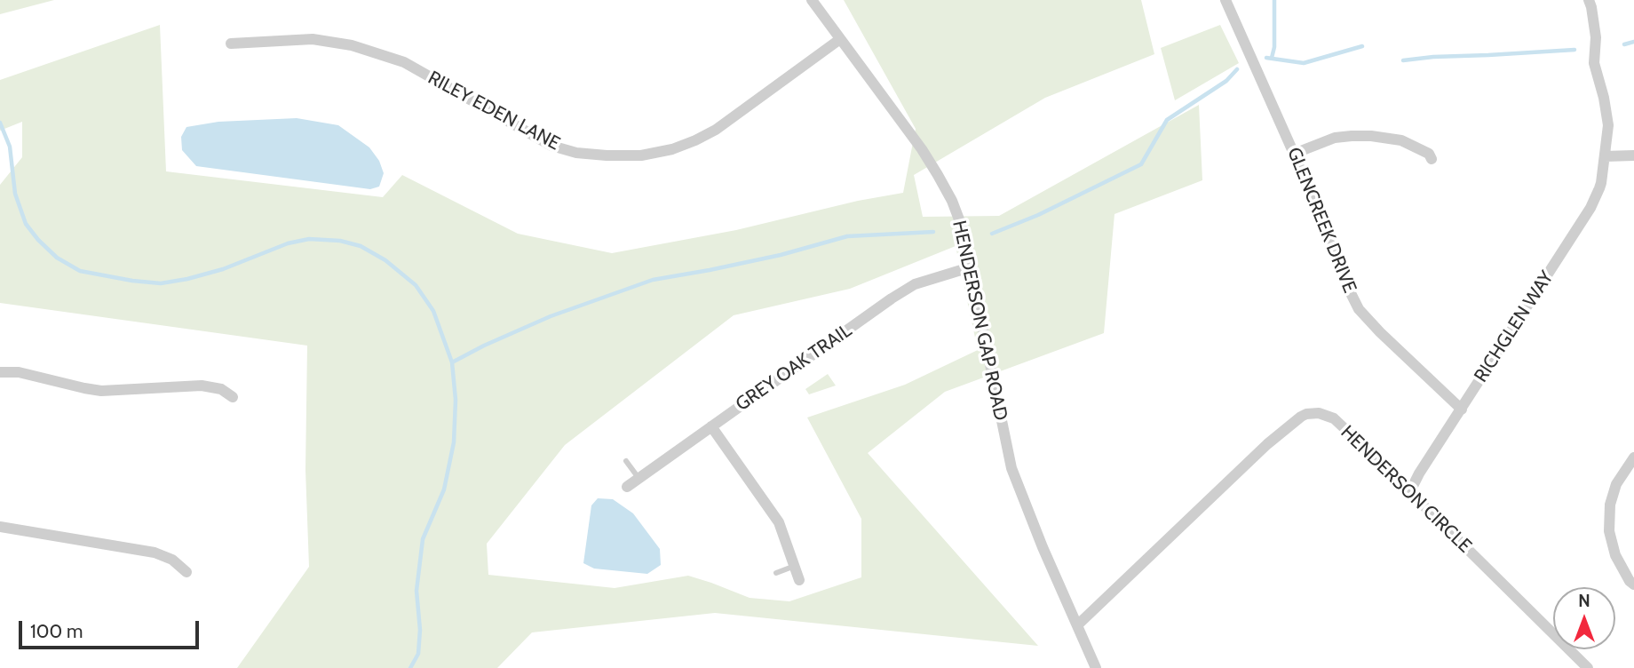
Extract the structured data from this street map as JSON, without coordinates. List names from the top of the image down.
{
  "streets": {
    "street": [
      "RILEY EDEN LANE",
      "GLENCREEK DRIVE",
      "HENDERSON GAP ROAD",
      "RICHGLEN WAY",
      "GREY OAK TRAIL",
      "HENDERSON CIRCLE"
    ]
  },
  "crossings": [
    ["RILEY EDEN LANE", "HENDERSON GAP ROAD"],
    ["GLENCREEK DRIVE", "RICHGLEN WAY"],
    ["HENDERSON GAP ROAD", "GREY OAK TRAIL"],
    ["HENDERSON GAP ROAD", "HENDERSON CIRCLE"],
    ["RICHGLEN WAY", "HENDERSON CIRCLE"]
  ],
  "scale_bar": "100 m",
  "north": "top"
}
